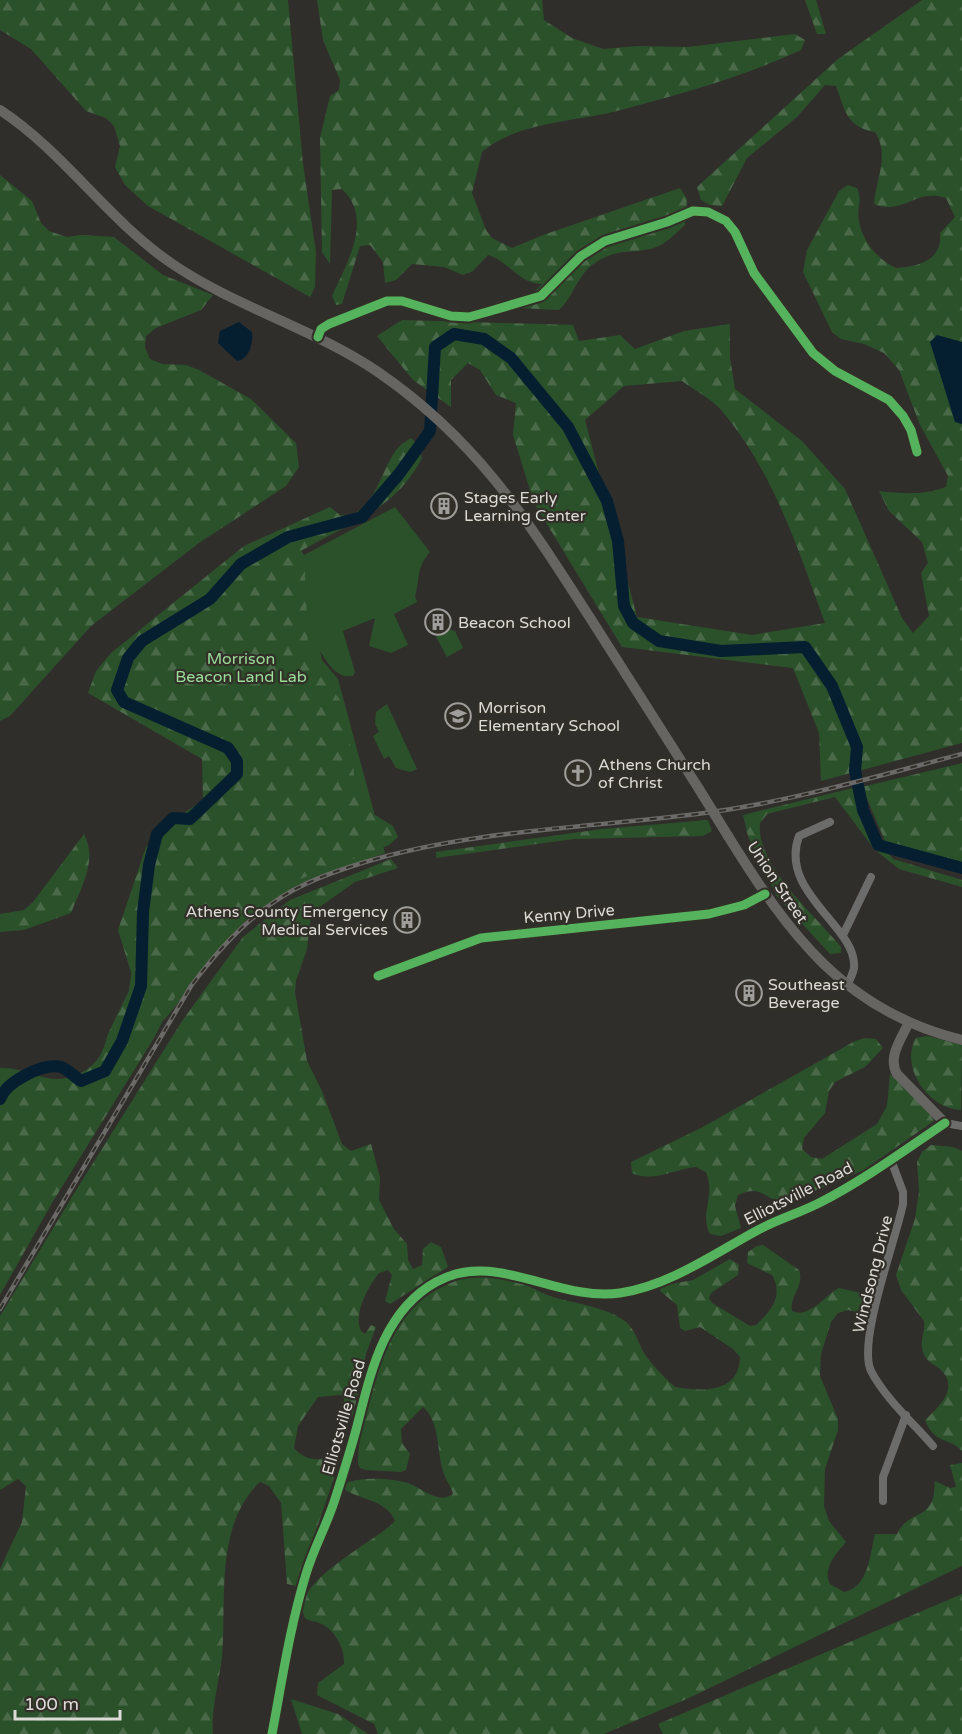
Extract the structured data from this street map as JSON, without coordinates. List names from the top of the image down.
{
  "streets": {
    "main road": ["Union Street", "Elliotsville Road"],
    "street": ["Kenny Drive", "Windsong Drive"]
  },
  "crossings": [
    ["Union Street", "Kenny Drive"],
    ["Elliotsville Road", "Windsong Drive"]
  ],
  "parks": ["Morrison Beacon Land Lab"],
  "places": {
    "building": [
      "Stages Early Learning Center",
      "Beacon School",
      "Athens County Emergency Medical Services",
      "Southeast Beverage"
    ],
    "school or university": ["Morrison Elementary School"],
    "church": ["Athens Church of Christ"]
  },
  "scale_bar": "100 m"
}
